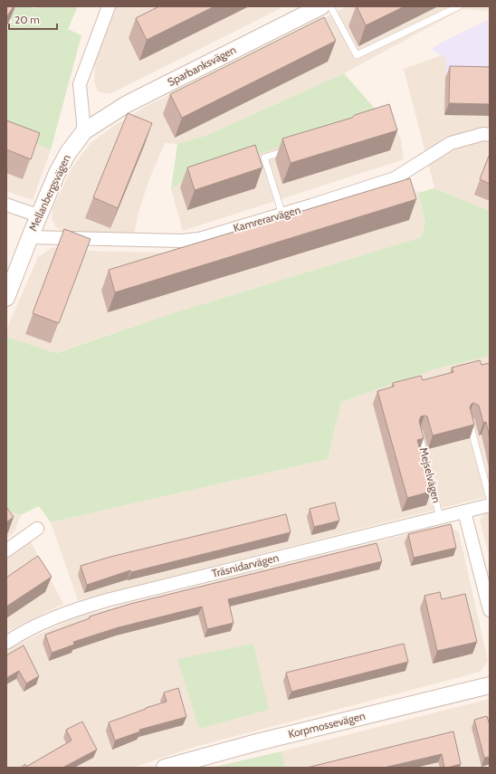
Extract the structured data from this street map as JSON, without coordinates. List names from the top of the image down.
{
  "streets": {
    "street": [
      "Sparbanksvägen",
      "Mellanbergsvägen",
      "Kamrerarvägen",
      "Träsnidarvägen",
      "Korpmossevägen"
    ],
    "lane": ["Mejselvägen"]
  },
  "crossings": [
    ["Sparbanksvägen", "Mellanbergsvägen"],
    ["Mellanbergsvägen", "Kamrerarvägen"],
    ["Mejselvägen", "Träsnidarvägen"]
  ],
  "scale_bar": "20 m"
}
